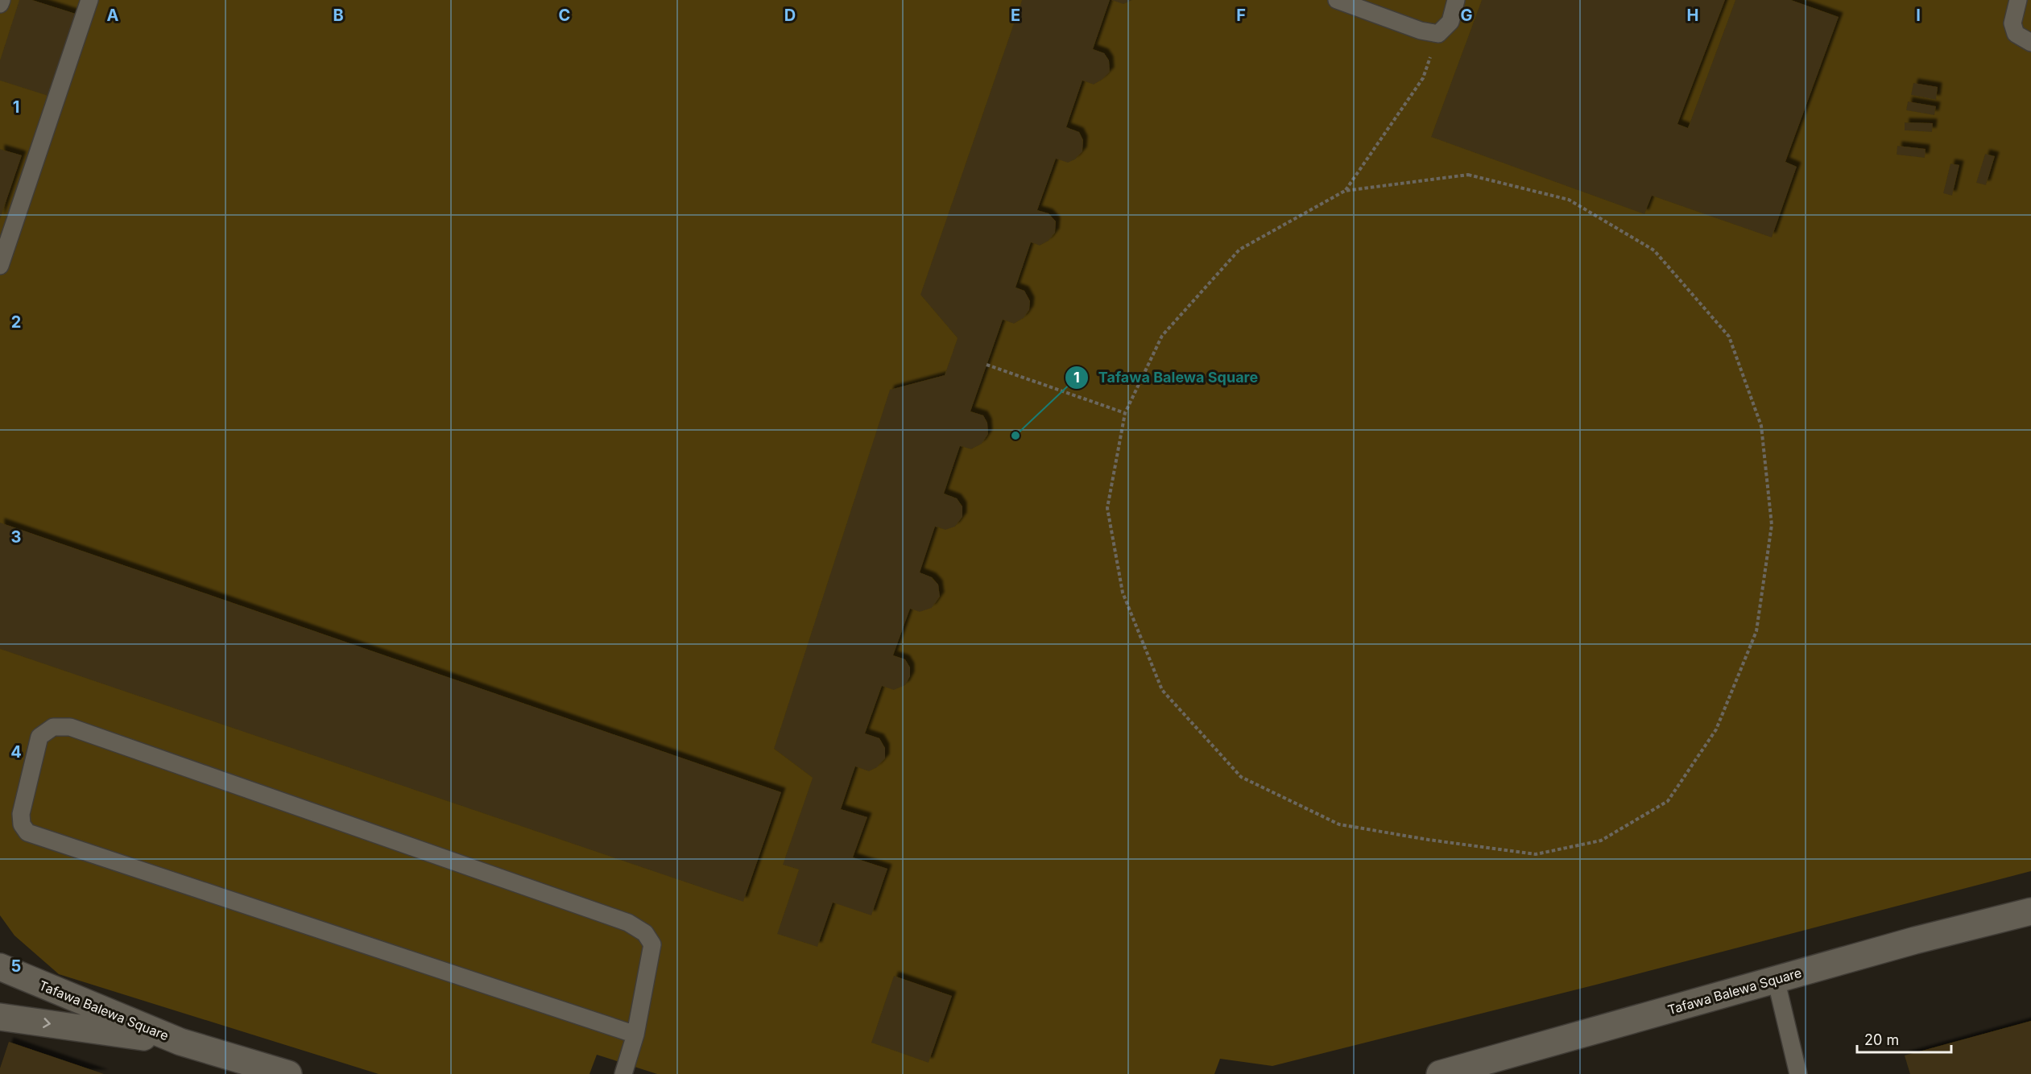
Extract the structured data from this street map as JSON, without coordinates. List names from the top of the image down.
{
  "streets": {
    "street": ["Tafawa Balewa Square"]
  },
  "places": ["Tafawa Balewa Square"],
  "scale_bar": "20 m",
  "grid": {
    "columns": [
      "A",
      "B",
      "C",
      "D",
      "E",
      "F",
      "G",
      "H",
      "I"
    ],
    "rows": [
      "1",
      "2",
      "3",
      "4",
      "5"
    ]
  }
}
